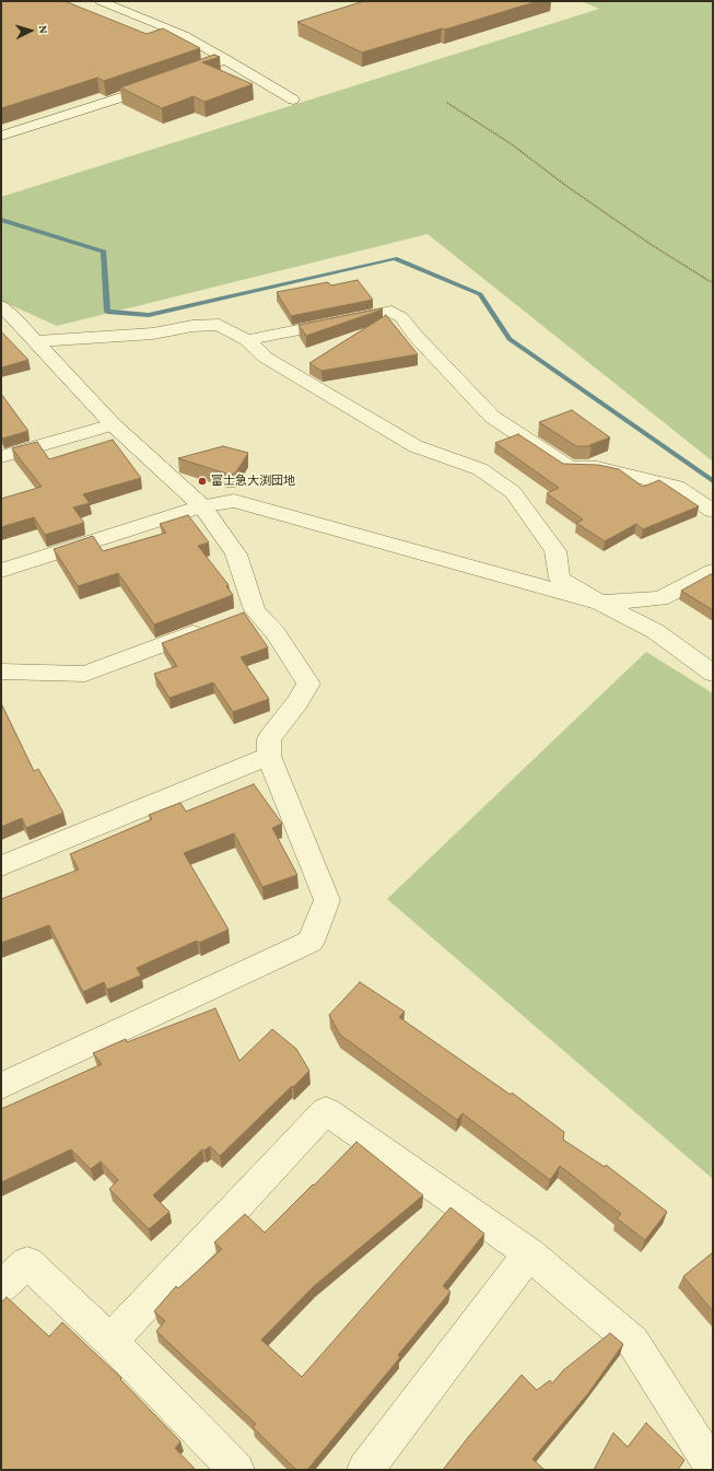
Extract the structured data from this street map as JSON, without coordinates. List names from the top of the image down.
{
  "places": ["富士急大渕団地"],
  "north": "right"
}
